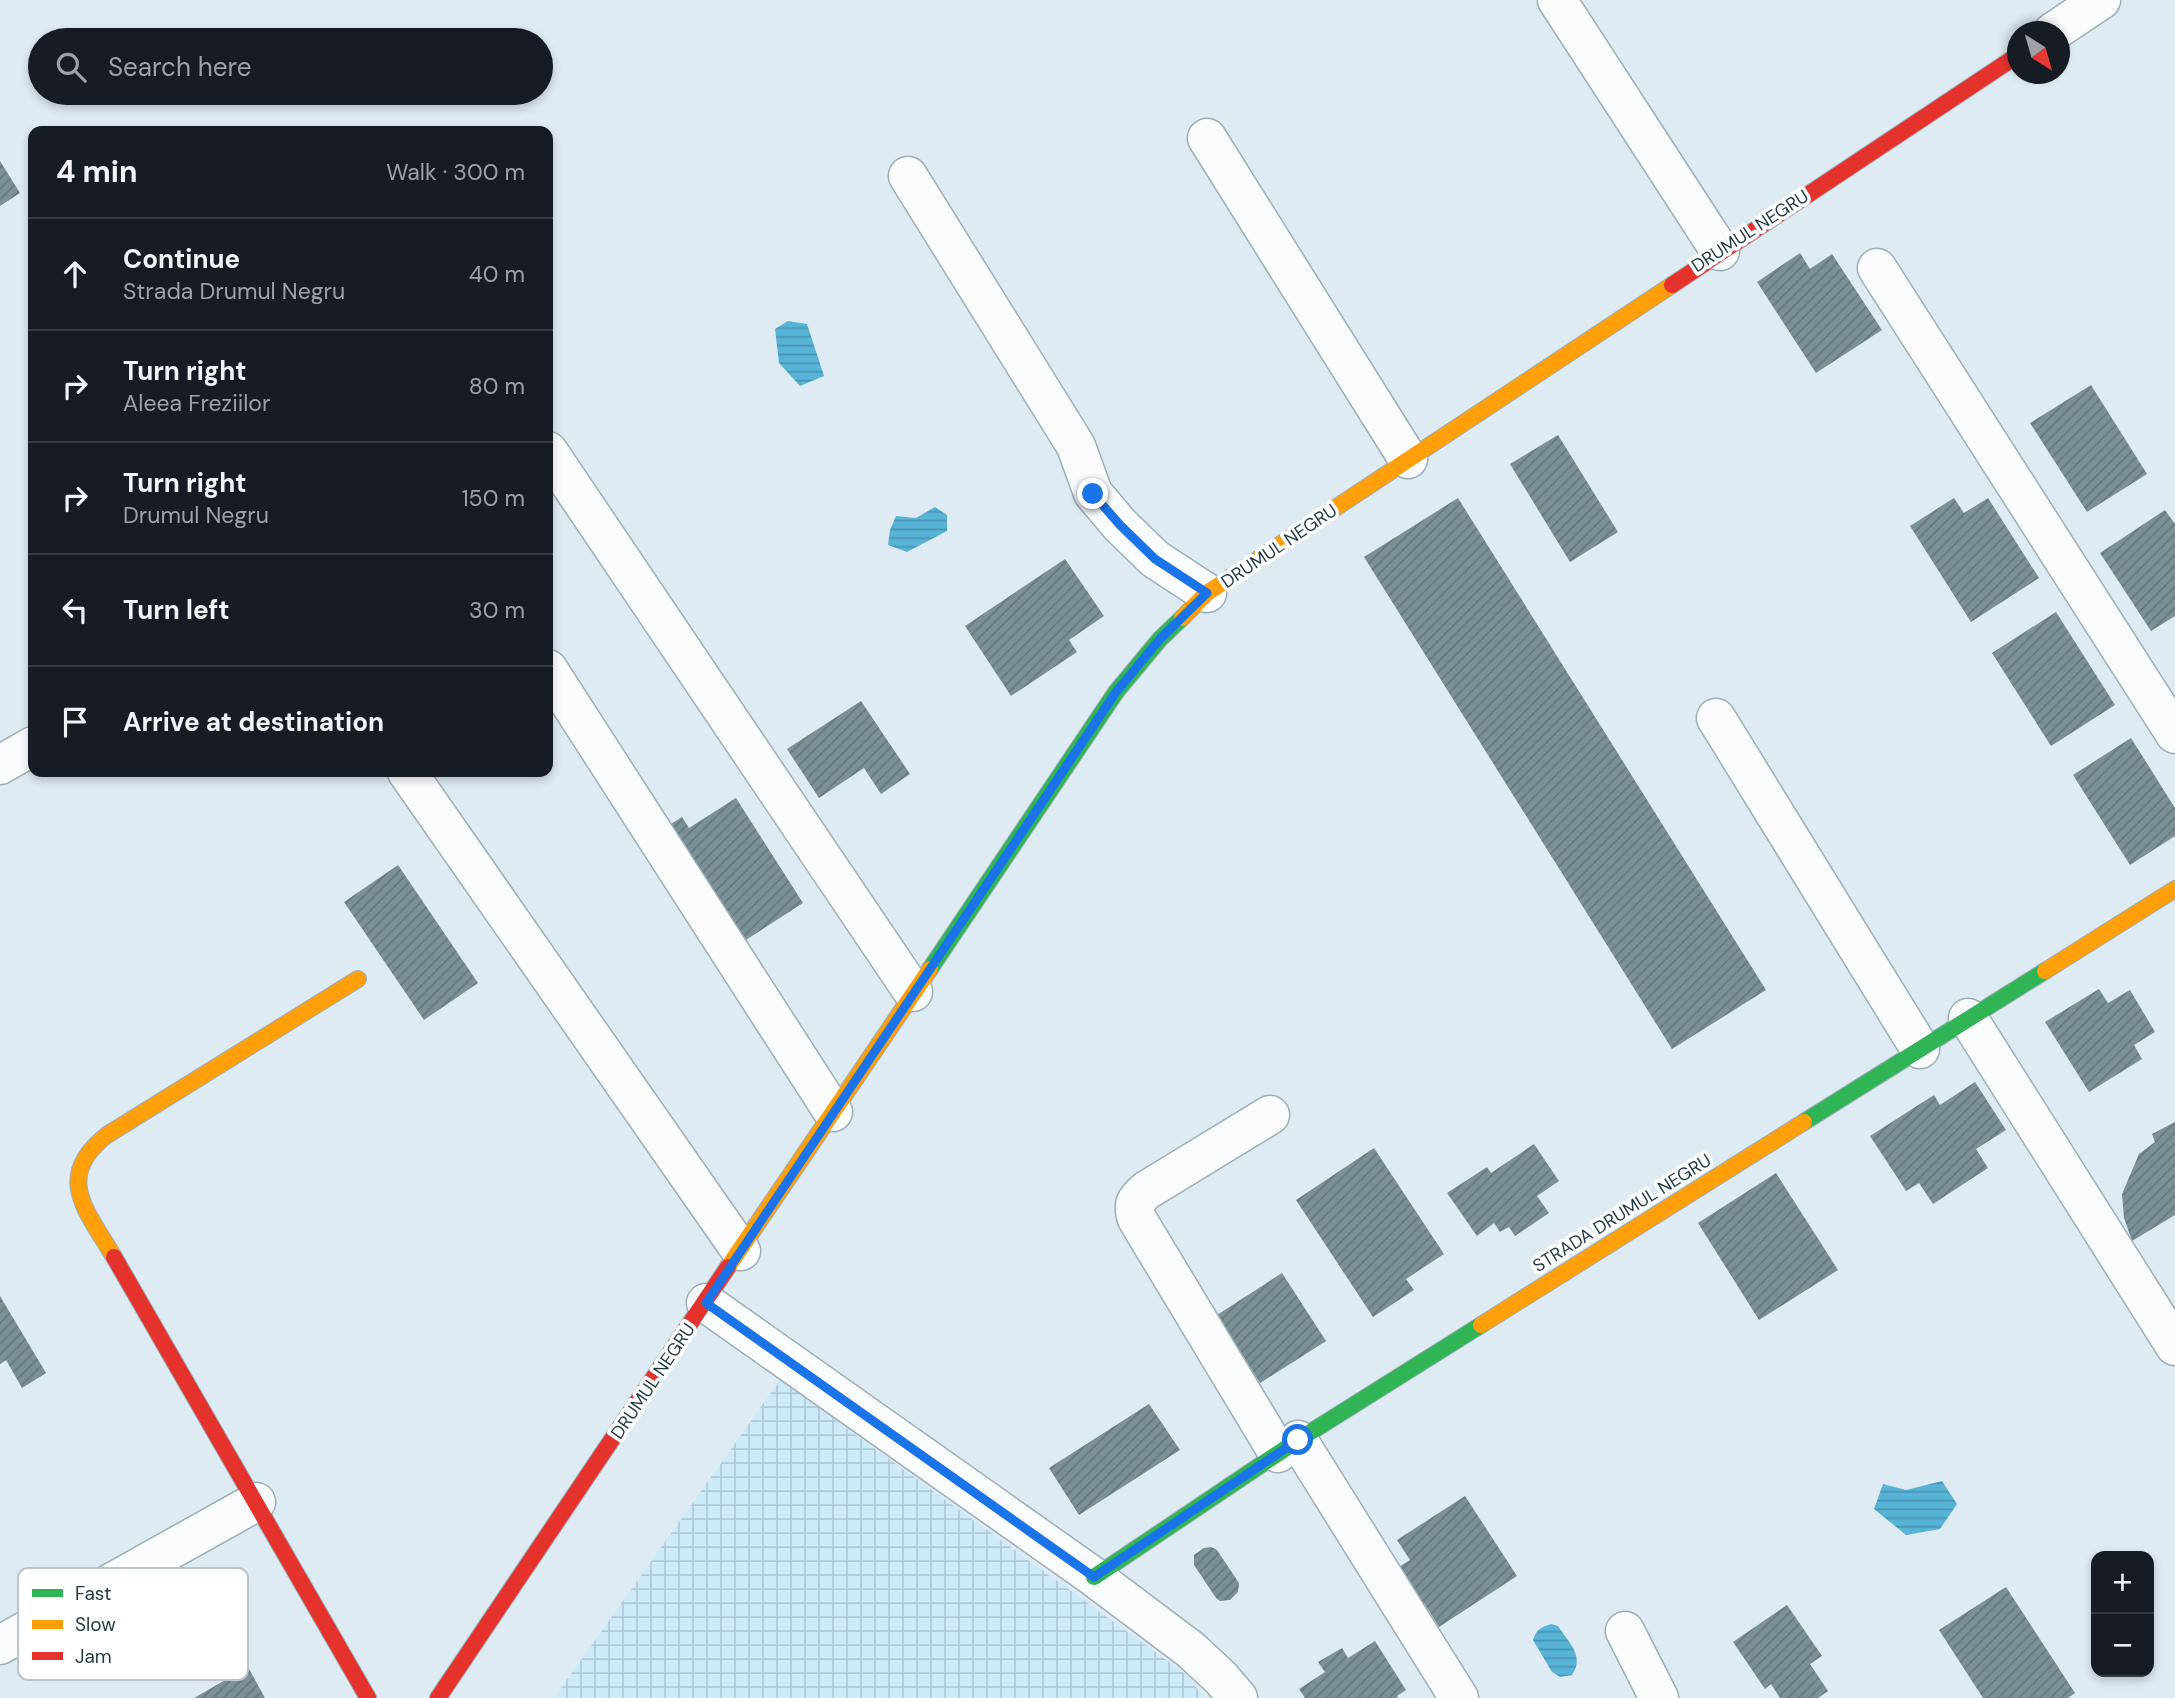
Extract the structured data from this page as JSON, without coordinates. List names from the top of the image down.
{
  "streets": {
    "street": ["DRUMUL NEGRU", "STRADA DRUMUL NEGRU"]
  },
  "legend": ["Fast", "Slow", "Jam"],
  "north": "bottom right",
  "page": {
    "search": "Search here",
    "heading": ["4 min", "Walk · 300 m"],
    "list": [
      ["Continue", "Strada Drumul Negru", "40 m"],
      ["Turn right", "Aleea Freziilor", "80 m"],
      ["Turn right", "Drumul Negru", "150 m"],
      ["Turn left", "30 m"],
      "Arrive at destination"
    ],
    "map_buttons": ["+", "−"]
  }
}
